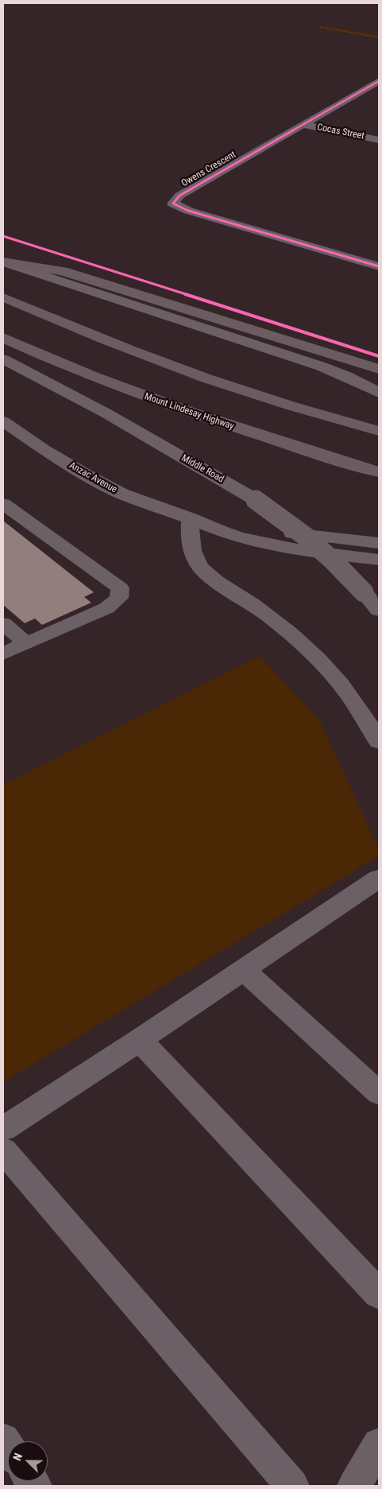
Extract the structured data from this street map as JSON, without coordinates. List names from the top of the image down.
{
  "streets": {
    "highway": ["Mount Lindesay Highway"],
    "main road": ["Middle Road", "Anzac Avenue"],
    "street": ["Cocas Street", "Owens Crescent"]
  },
  "crossings": [
    ["Cocas Street", "Owens Crescent"]
  ],
  "north": "top left"
}
